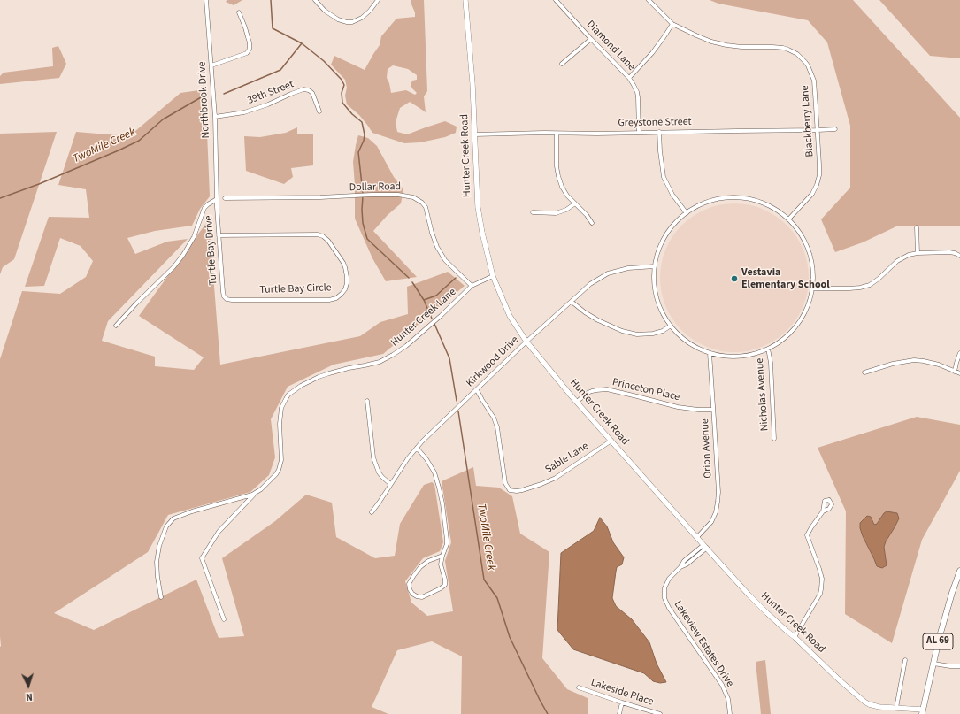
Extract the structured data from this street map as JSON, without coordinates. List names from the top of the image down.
{
  "streets": {
    "main road": ["Hunter Creek Road", "AL 69"],
    "street": [
      "Diamond Lane",
      "39th Street",
      "Northbrook Drive",
      "Blackberry Lane",
      "Greystone Street",
      "Dollar Road",
      "Turtle Bay Drive",
      "Turtle Bay Circle",
      "Hunter Creek Lane",
      "Kirkwood Drive",
      "Princeton Place",
      "Nicholas Avenue",
      "Orion Avenue",
      "Sable Lane",
      "Lakeview Estates Drive",
      "Lakeside Place"
    ]
  },
  "crossings": [
    ["Diamond Lane", "Greystone Street"],
    ["39th Street", "Northbrook Drive"],
    ["Northbrook Drive", "Turtle Bay Drive"],
    ["Blackberry Lane", "Greystone Street"],
    ["Greystone Street", "Hunter Creek Road"],
    ["Hunter Creek Road", "Kirkwood Drive"],
    ["Hunter Creek Road", "Princeton Place"],
    ["Hunter Creek Road", "Orion Avenue"],
    ["Hunter Creek Road", "Sable Lane"],
    ["Hunter Creek Road", "AL 69"],
    ["Hunter Creek Road", "Lakeview Estates Drive"],
    ["Dollar Road", "Hunter Creek Lane"],
    ["Turtle Bay Drive", "Turtle Bay Circle"],
    ["Kirkwood Drive", "Sable Lane"],
    ["Princeton Place", "Orion Avenue"]
  ],
  "water": ["TwoMile Creek"],
  "places": ["Vestavia Elementary School"],
  "north": "bottom"
}
